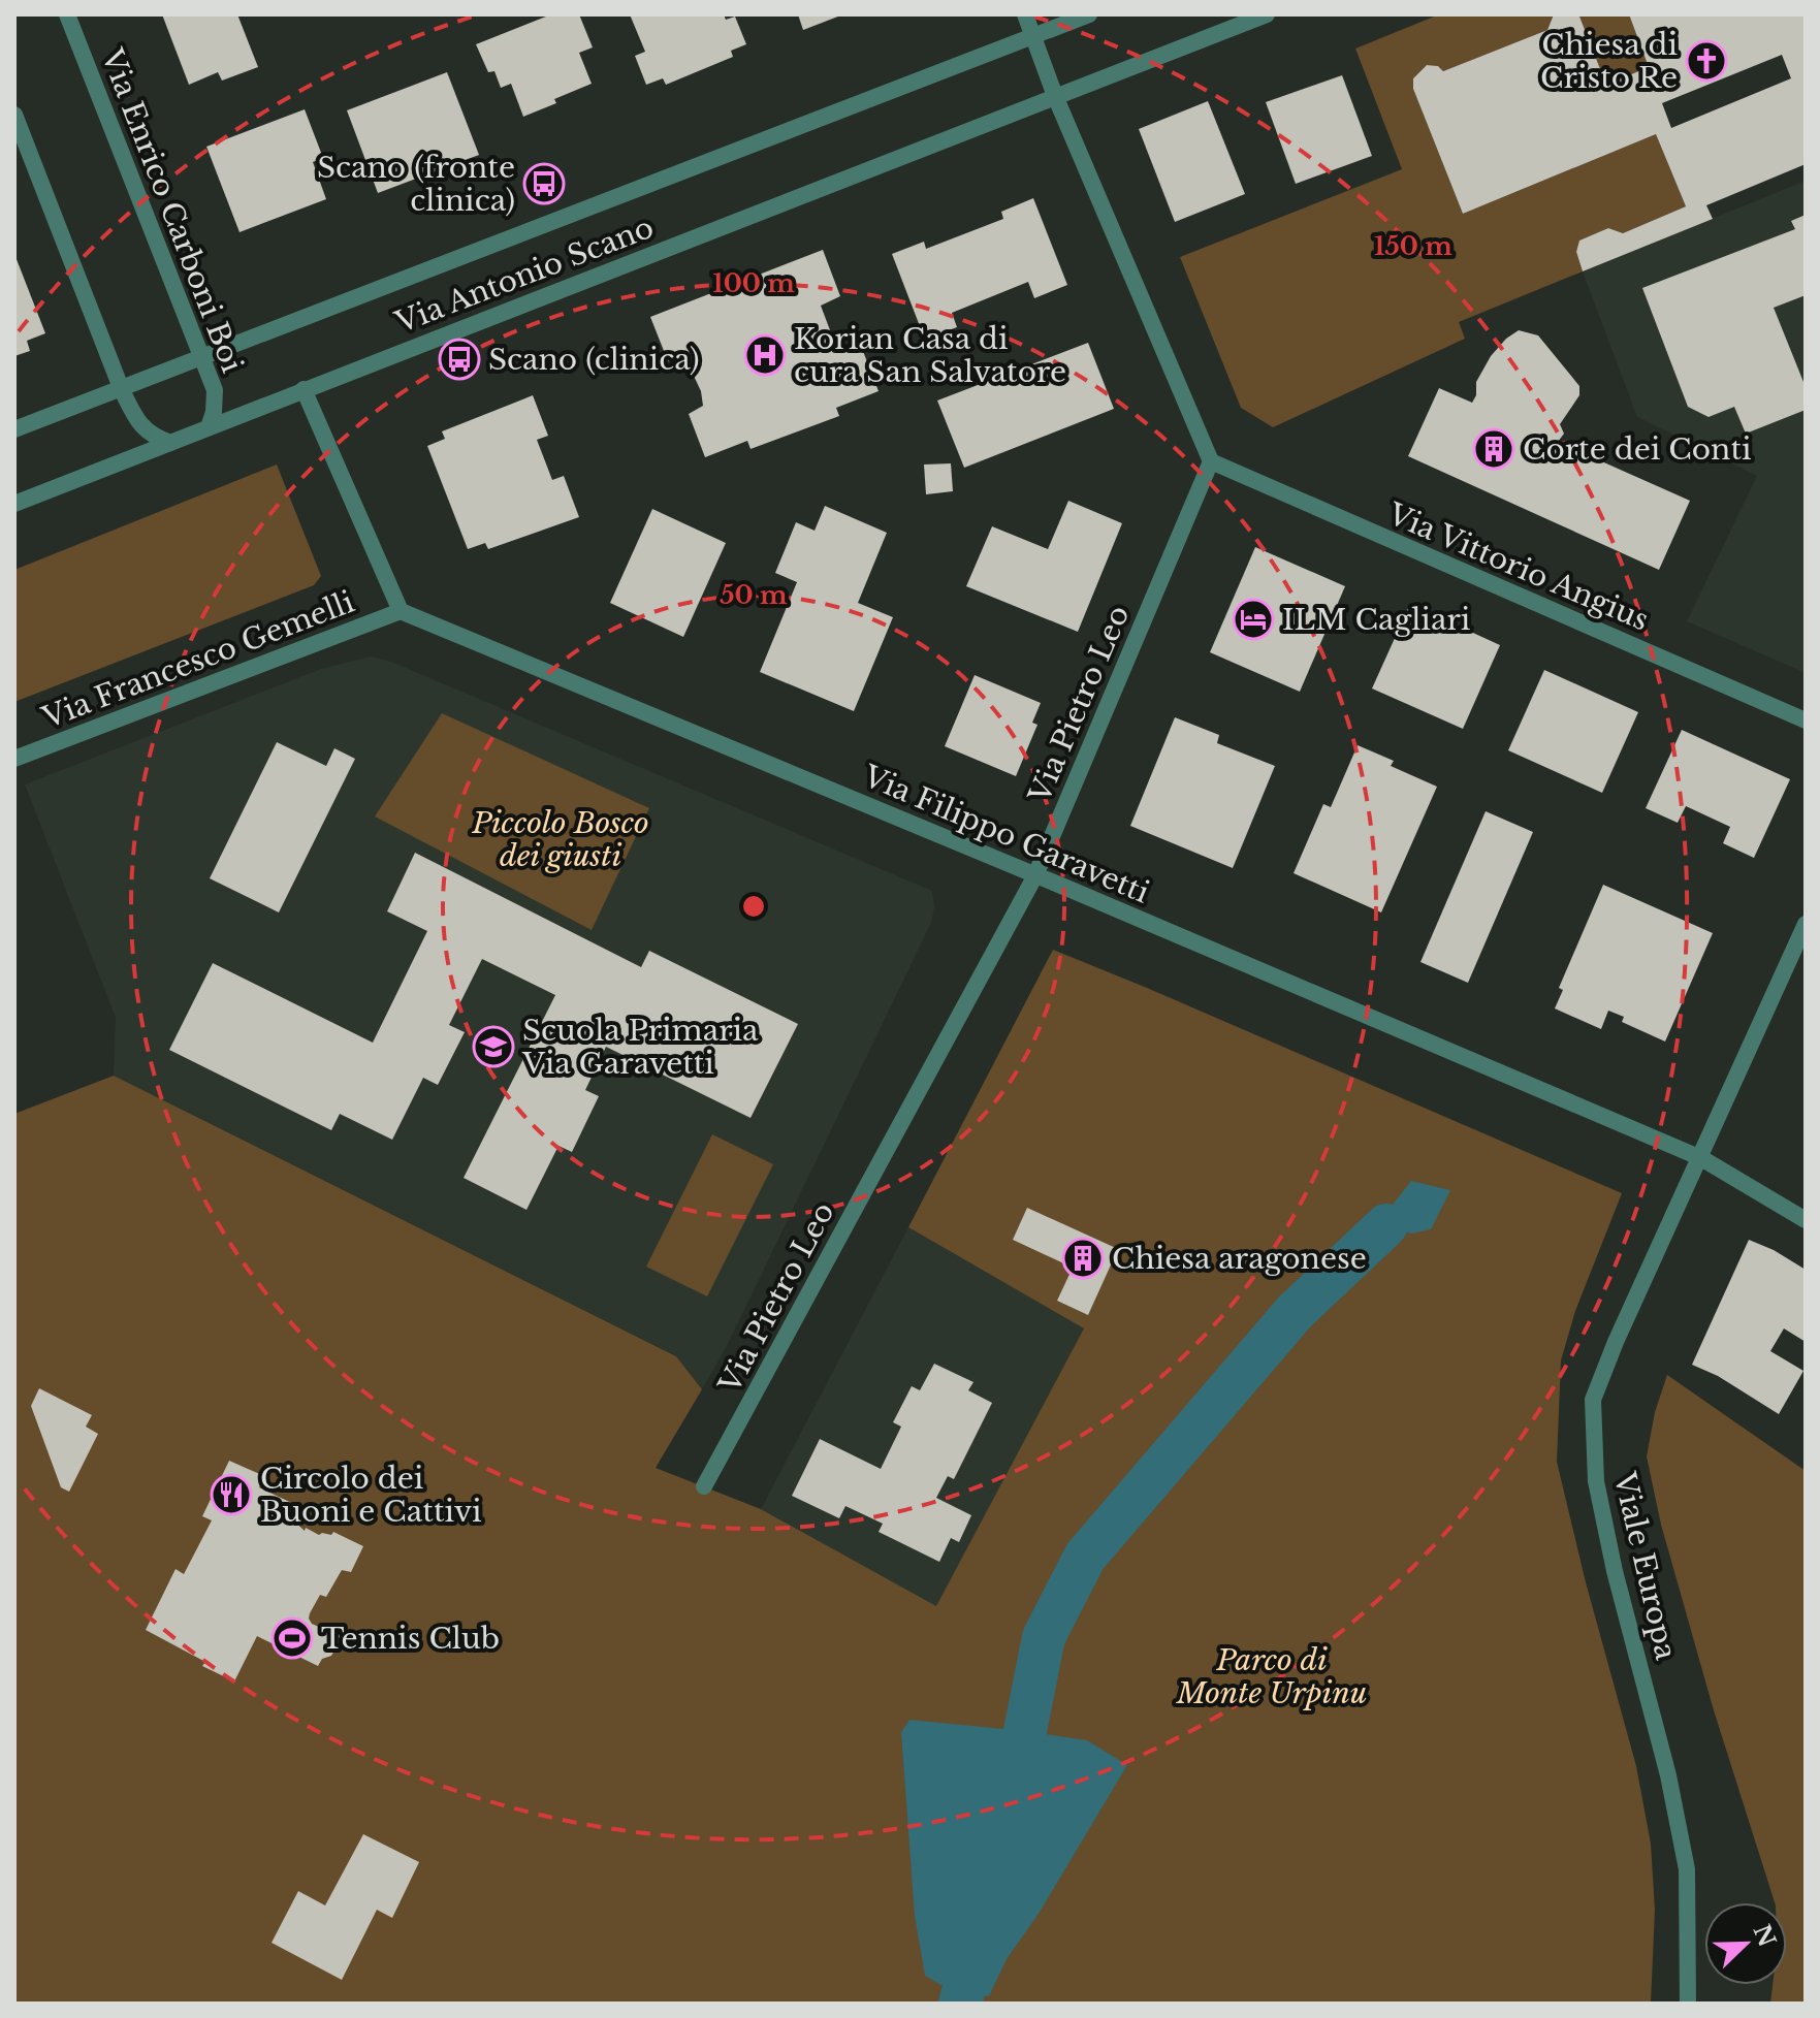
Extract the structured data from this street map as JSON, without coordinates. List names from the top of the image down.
{
  "streets": {
    "street": [
      "Via Enrico Carboni Boi",
      "Via Antonio Scano",
      "Via Vittorio Angius",
      "Via Francesco Gemelli",
      "Via Pietro Leo",
      "Via Filippo Garavetti",
      "Viale Europa"
    ]
  },
  "crossings": [
    ["Via Enrico Carboni Boi", "Via Antonio Scano"],
    ["Via Vittorio Angius", "Via Pietro Leo"],
    ["Via Francesco Gemelli", "Via Filippo Garavetti"],
    ["Via Pietro Leo", "Via Filippo Garavetti"],
    ["Via Filippo Garavetti", "Viale Europa"]
  ],
  "parks": ["Piccolo Bosco dei giusti", "Parco di Monte Urpinu"],
  "places": {
    "church": ["Chiesa di Cristo Re"],
    "bus stop": ["Scano (fronte clinica)", "Scano (clinica)"],
    "hospital": ["Korian Casa di cura San Salvatore"],
    "building": ["Corte dei Conti", "Chiesa aragonese"],
    "hotel": ["ILM Cagliari"],
    "school or university": ["Scuola Primaria Via Garavetti"],
    "restaurant": ["Circolo dei Buoni e Cattivi"],
    "sports": ["Tennis Club"]
  },
  "north": "top right",
  "rings": ["150 m", "100 m", "50 m"]
}
